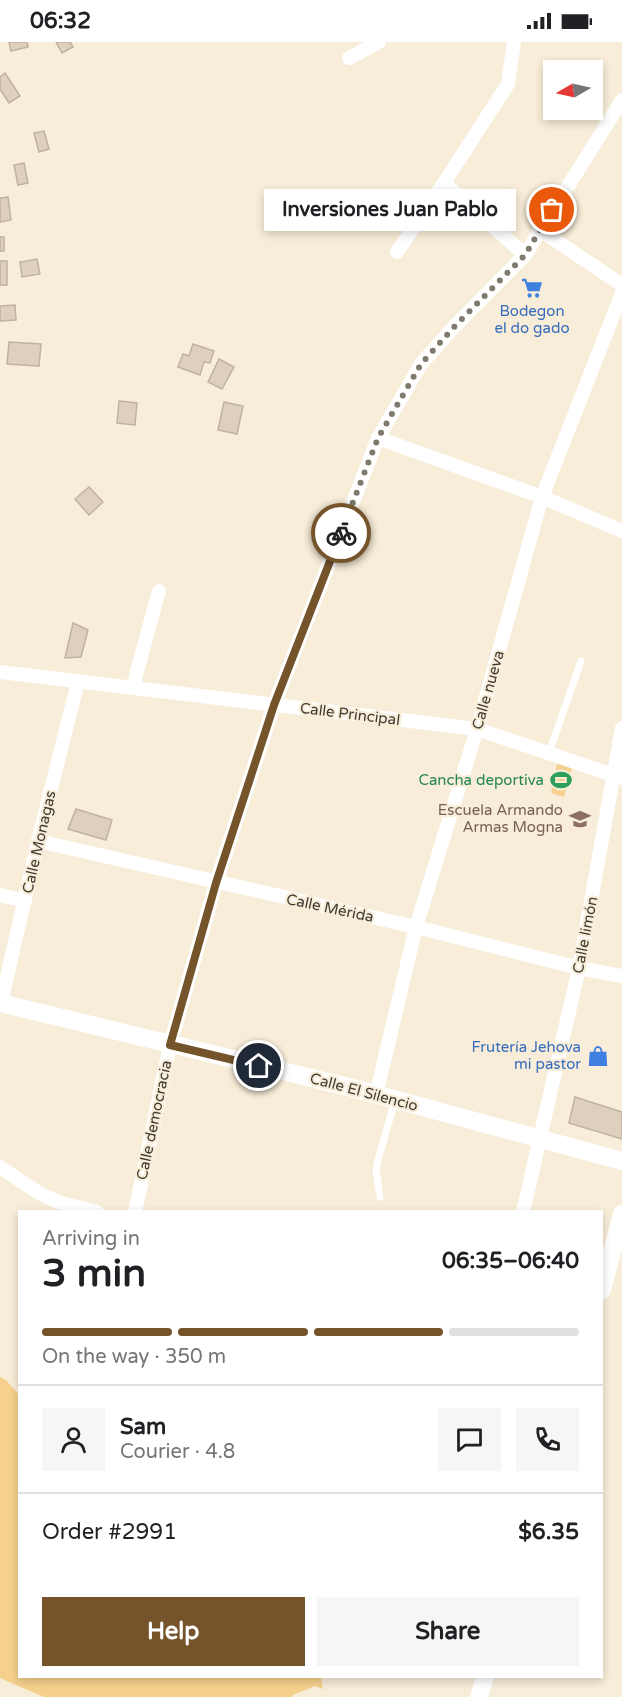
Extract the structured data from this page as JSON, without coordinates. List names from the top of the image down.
{
  "streets": {
    "street": [
      "Calle nueva",
      "Calle Principal",
      "Calle Monagas",
      "Calle Mérida",
      "Calle limón",
      "Calle El Silencio",
      "Calle democracia"
    ]
  },
  "crossings": [
    ["Calle nueva", "Calle Principal"],
    ["Calle nueva", "Calle Mérida"],
    ["Calle nueva", "Calle El Silencio"],
    ["Calle Principal", "Calle Monagas"],
    ["Calle Principal", "Calle limón"],
    ["Calle Principal", "Calle democracia"],
    ["Calle Monagas", "Calle Mérida"],
    ["Calle Monagas", "Calle El Silencio"],
    ["Calle Mérida", "Calle limón"],
    ["Calle Mérida", "Calle democracia"],
    ["Calle limón", "Calle El Silencio"],
    ["Calle El Silencio", "Calle democracia"]
  ],
  "places": {
    "other": ["Inversiones Juan Pablo"],
    "supermarket": ["Bodegon el do gado"],
    "sports": ["Cancha deportiva"],
    "school or university": ["Escuela Armando Armas Mogna"],
    "shop": ["Frutería Jehova mi pastor"]
  },
  "north": "left",
  "page": {
    "status": "06:32",
    "bubble": "Inversiones Juan Pablo",
    "heading": ["3 min", "Arriving in", "06:35–06:40"],
    "panel": [
      "Sam",
      "Courier · 4.8",
      "Order #2991",
      "$6.35"
    ],
    "bar": "On the way · 350 m",
    "buttons": ["Help", "Share"]
  }
}
